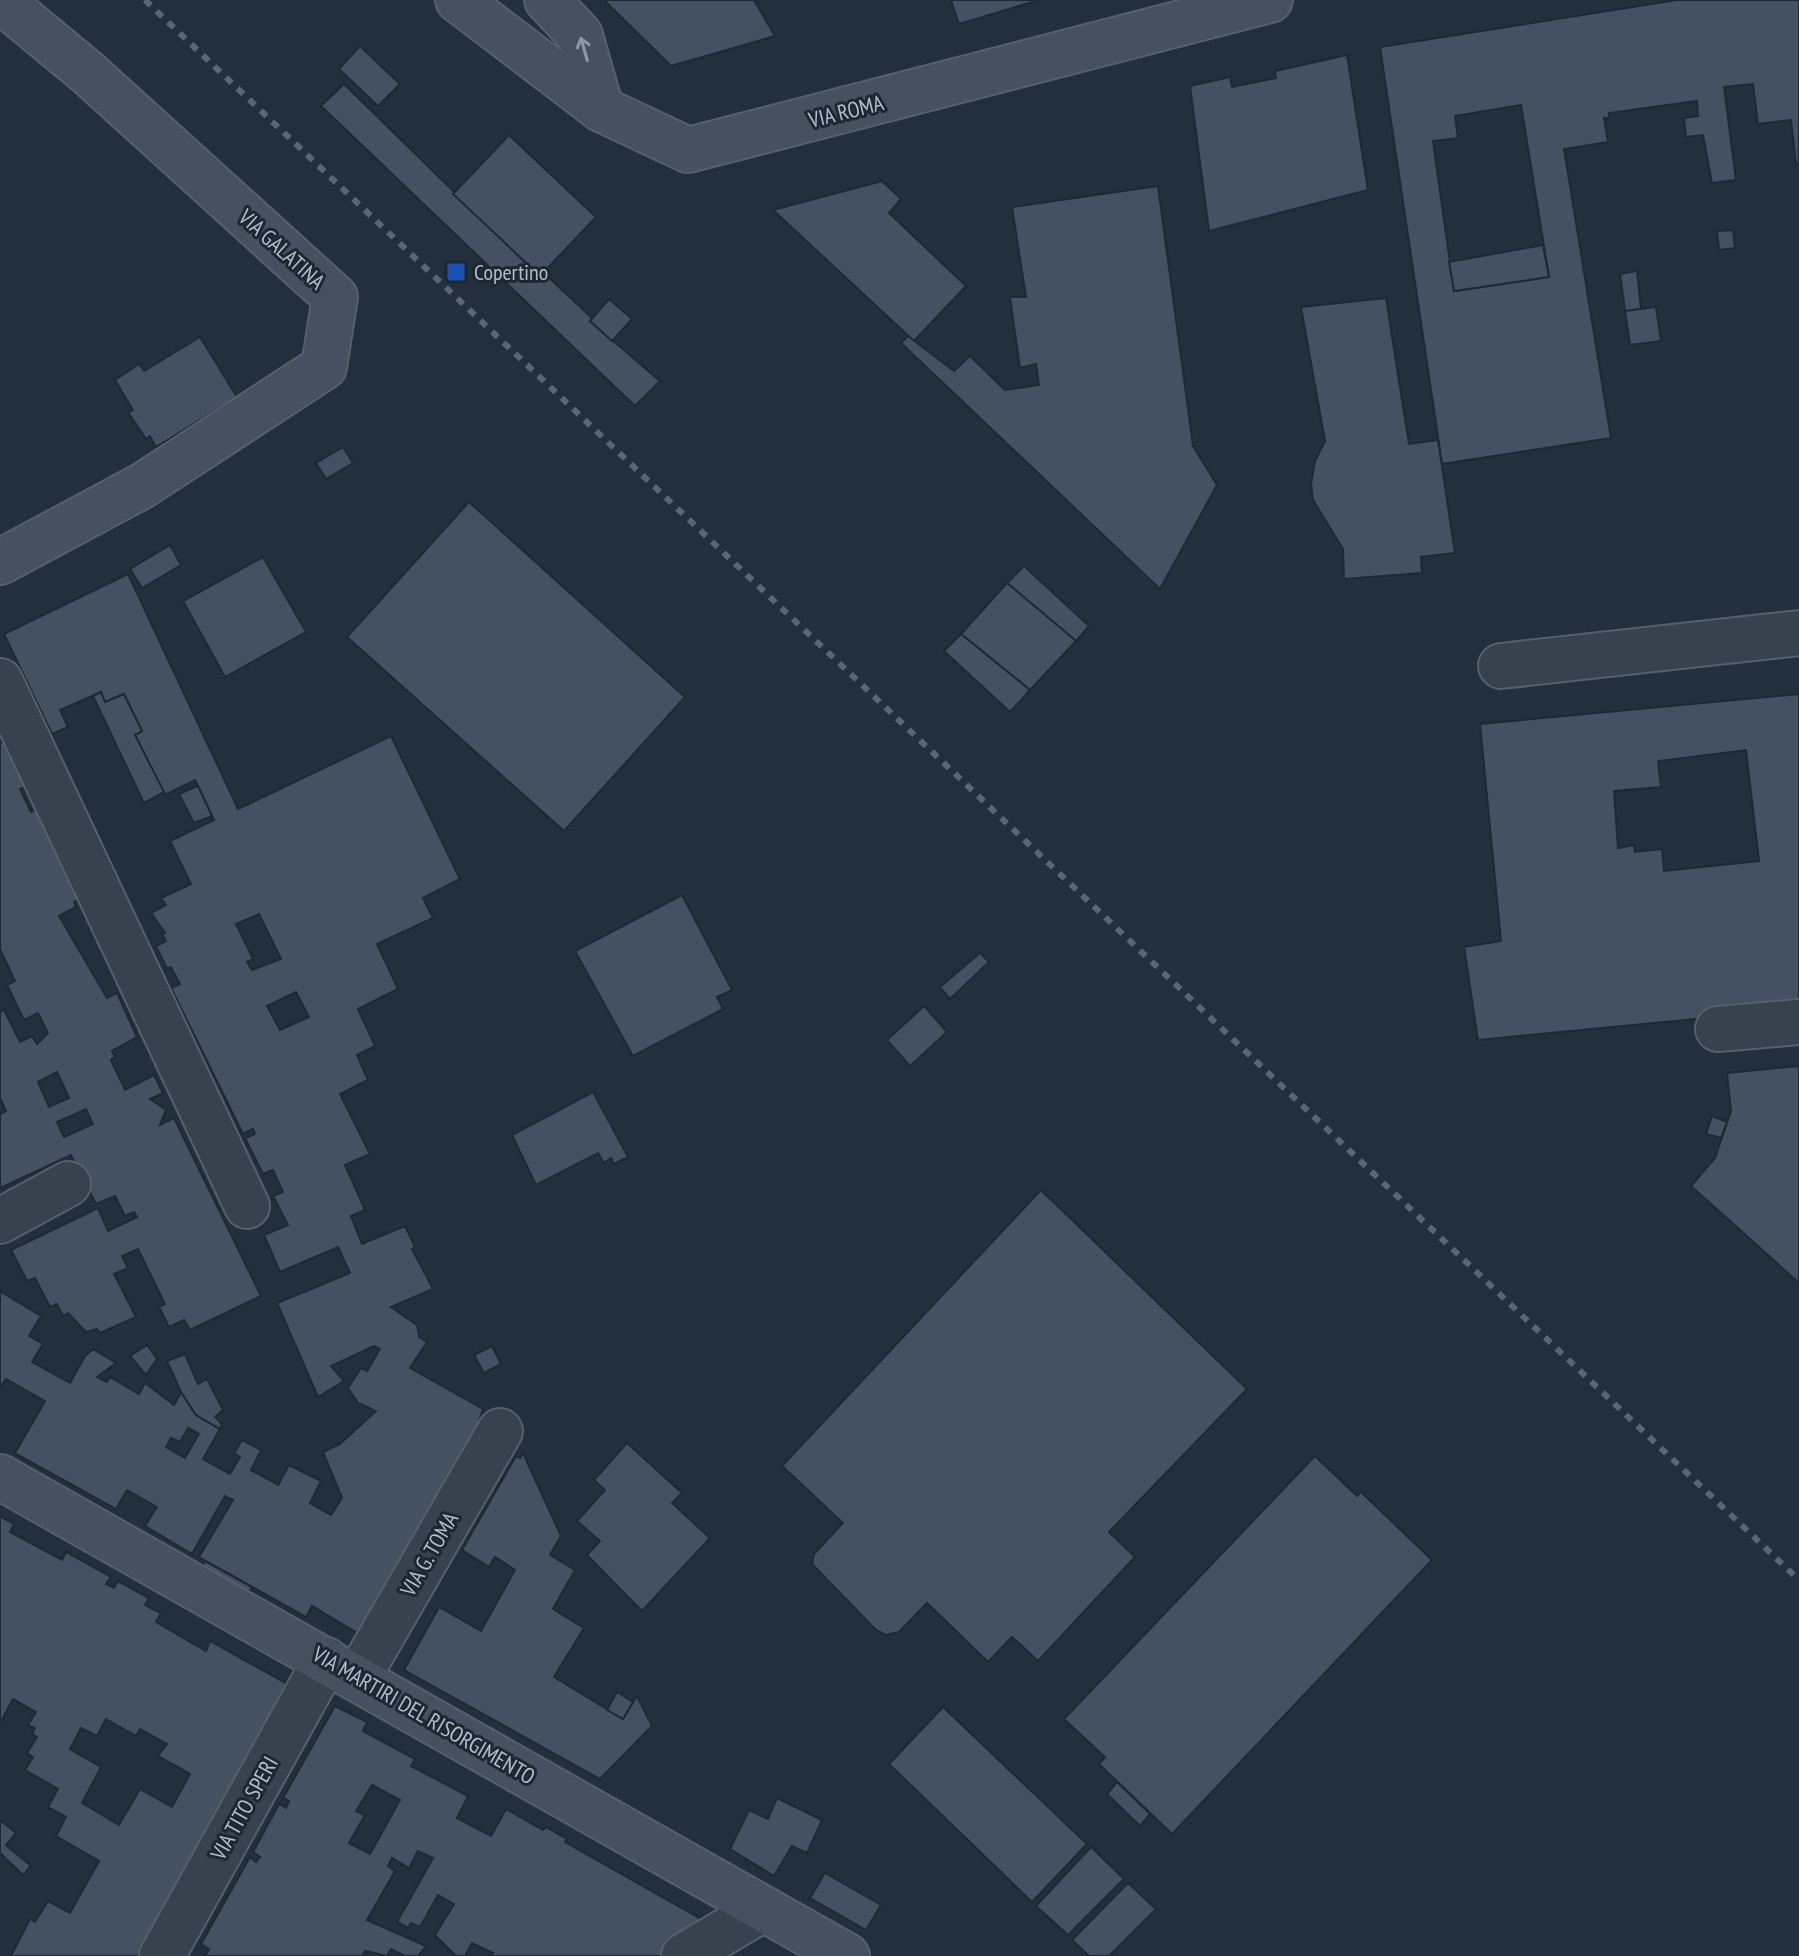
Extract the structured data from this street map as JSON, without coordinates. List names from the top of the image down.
{
  "streets": {
    "street": [
      "VIA ROMA",
      "VIA GALATINA",
      "VIA G. TOMA",
      "VIA MARTIRI DEL RISORGIMENTO",
      "VIA TITO SPERI"
    ]
  },
  "crossings": [
    ["VIA G. TOMA", "VIA MARTIRI DEL RISORGIMENTO"],
    ["VIA G. TOMA", "VIA TITO SPERI"],
    ["VIA MARTIRI DEL RISORGIMENTO", "VIA TITO SPERI"]
  ],
  "places": {
    "transit": ["Copertino"]
  }
}
